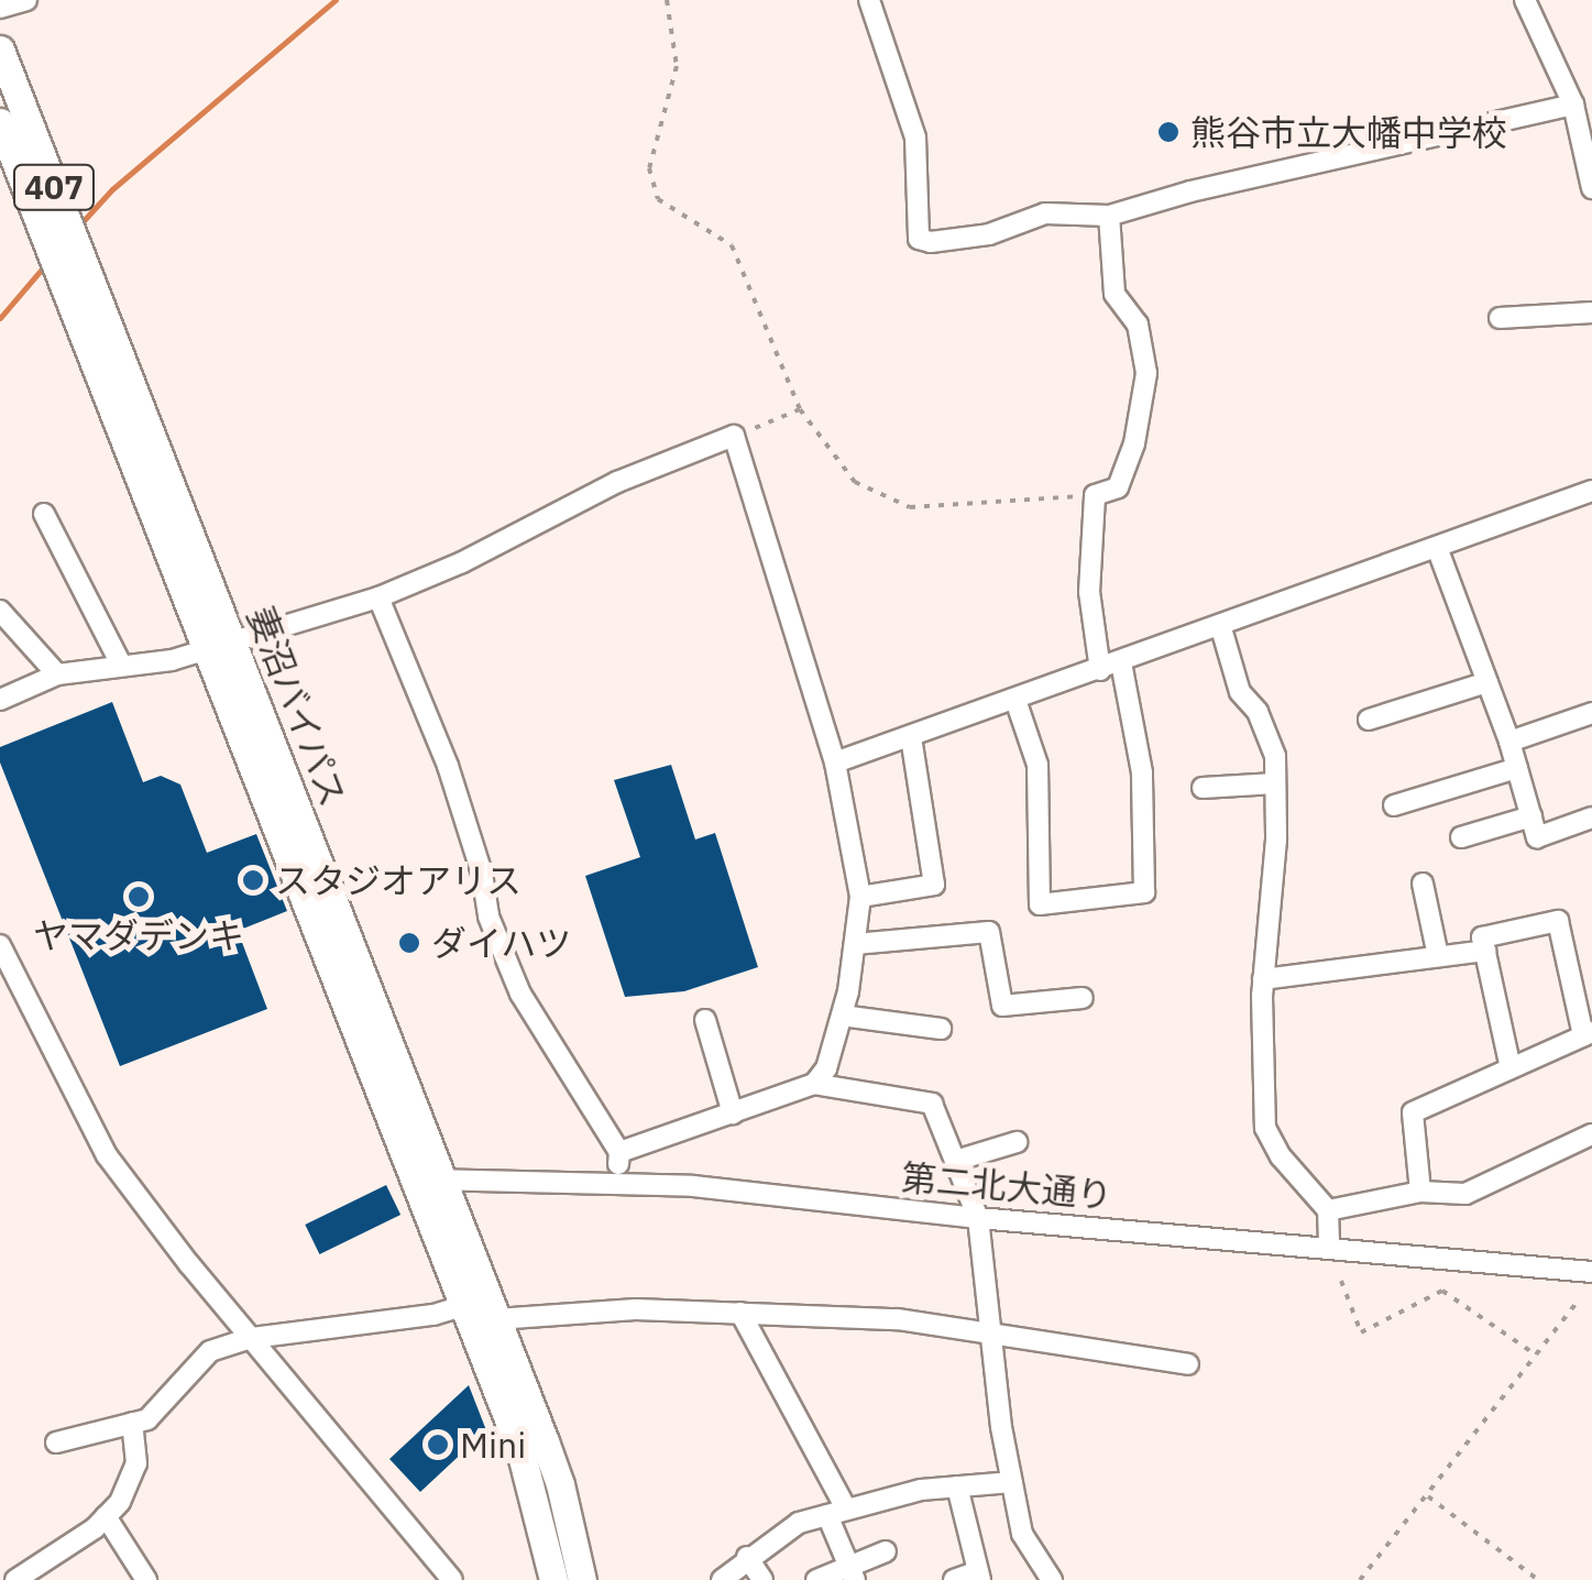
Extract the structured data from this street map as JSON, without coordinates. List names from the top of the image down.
{
  "streets": {
    "highway": ["407", "妻沼バイパス"],
    "street": ["第二北大通り"]
  },
  "crossings": [
    ["妻沼バイパス", "第二北大通り"]
  ],
  "places": [
    "熊谷市立大幡中学校",
    "スタジオアリス",
    "ヤマダデンキ",
    "ダイハツ",
    "Mini"
  ]
}
